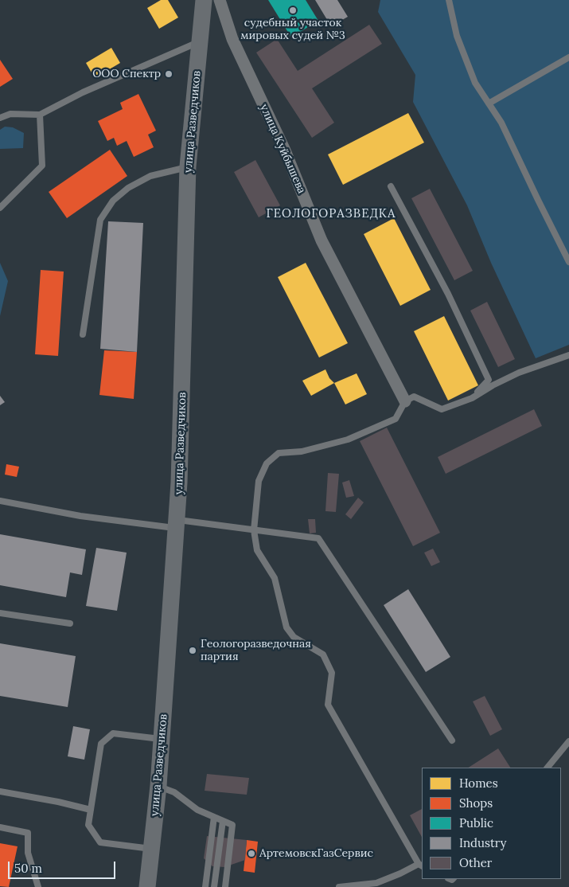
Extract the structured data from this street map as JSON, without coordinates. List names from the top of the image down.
{
  "streets": {
    "main road": ["улица Разведчиков"],
    "street": ["улица Куйбышева"]
  },
  "districts": ["ГЕОЛОГОРАЗВЕДКА"],
  "places": [
    "судебный участок мировых судей №3",
    "ООО Спектр",
    "Геологоразведочная партия",
    "АртемовскГазСервис"
  ],
  "legend": [
    "Homes",
    "Shops",
    "Public",
    "Industry",
    "Other"
  ],
  "scale_bar": "50 m"
}
